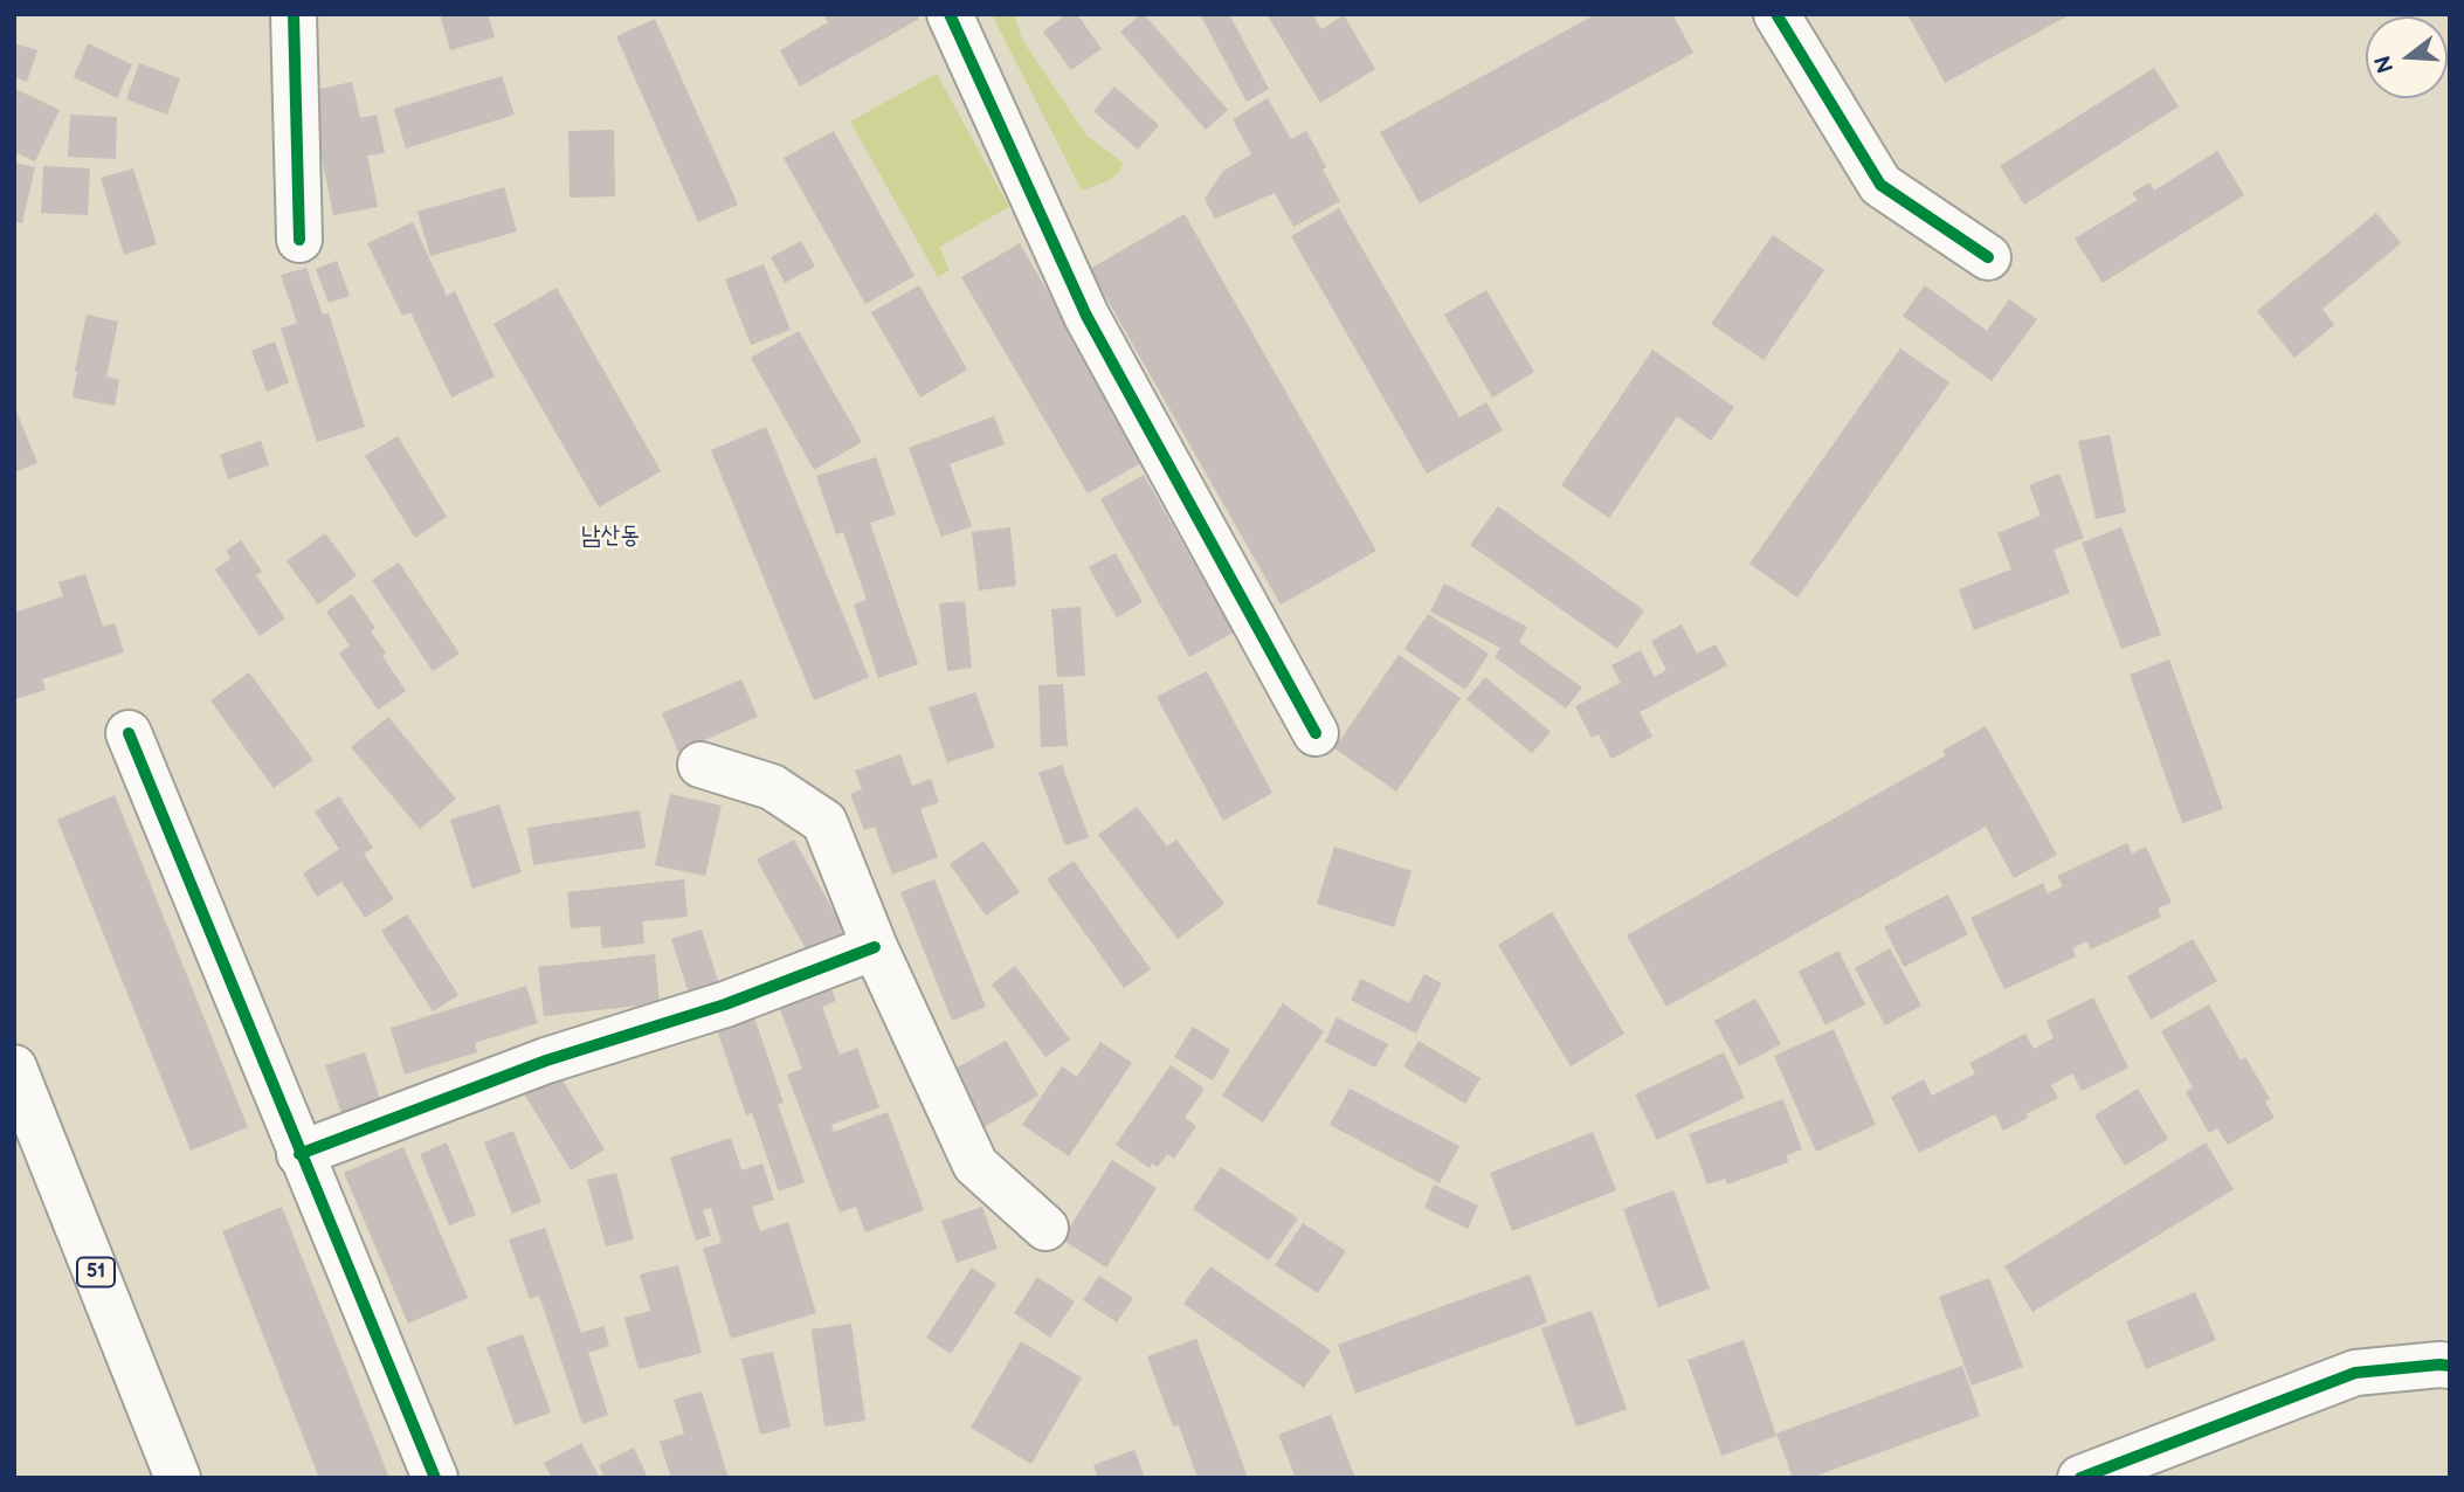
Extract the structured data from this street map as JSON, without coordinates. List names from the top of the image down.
{
  "streets": {
    "street": ["51"]
  },
  "districts": ["남산동"],
  "north": "left"
}
